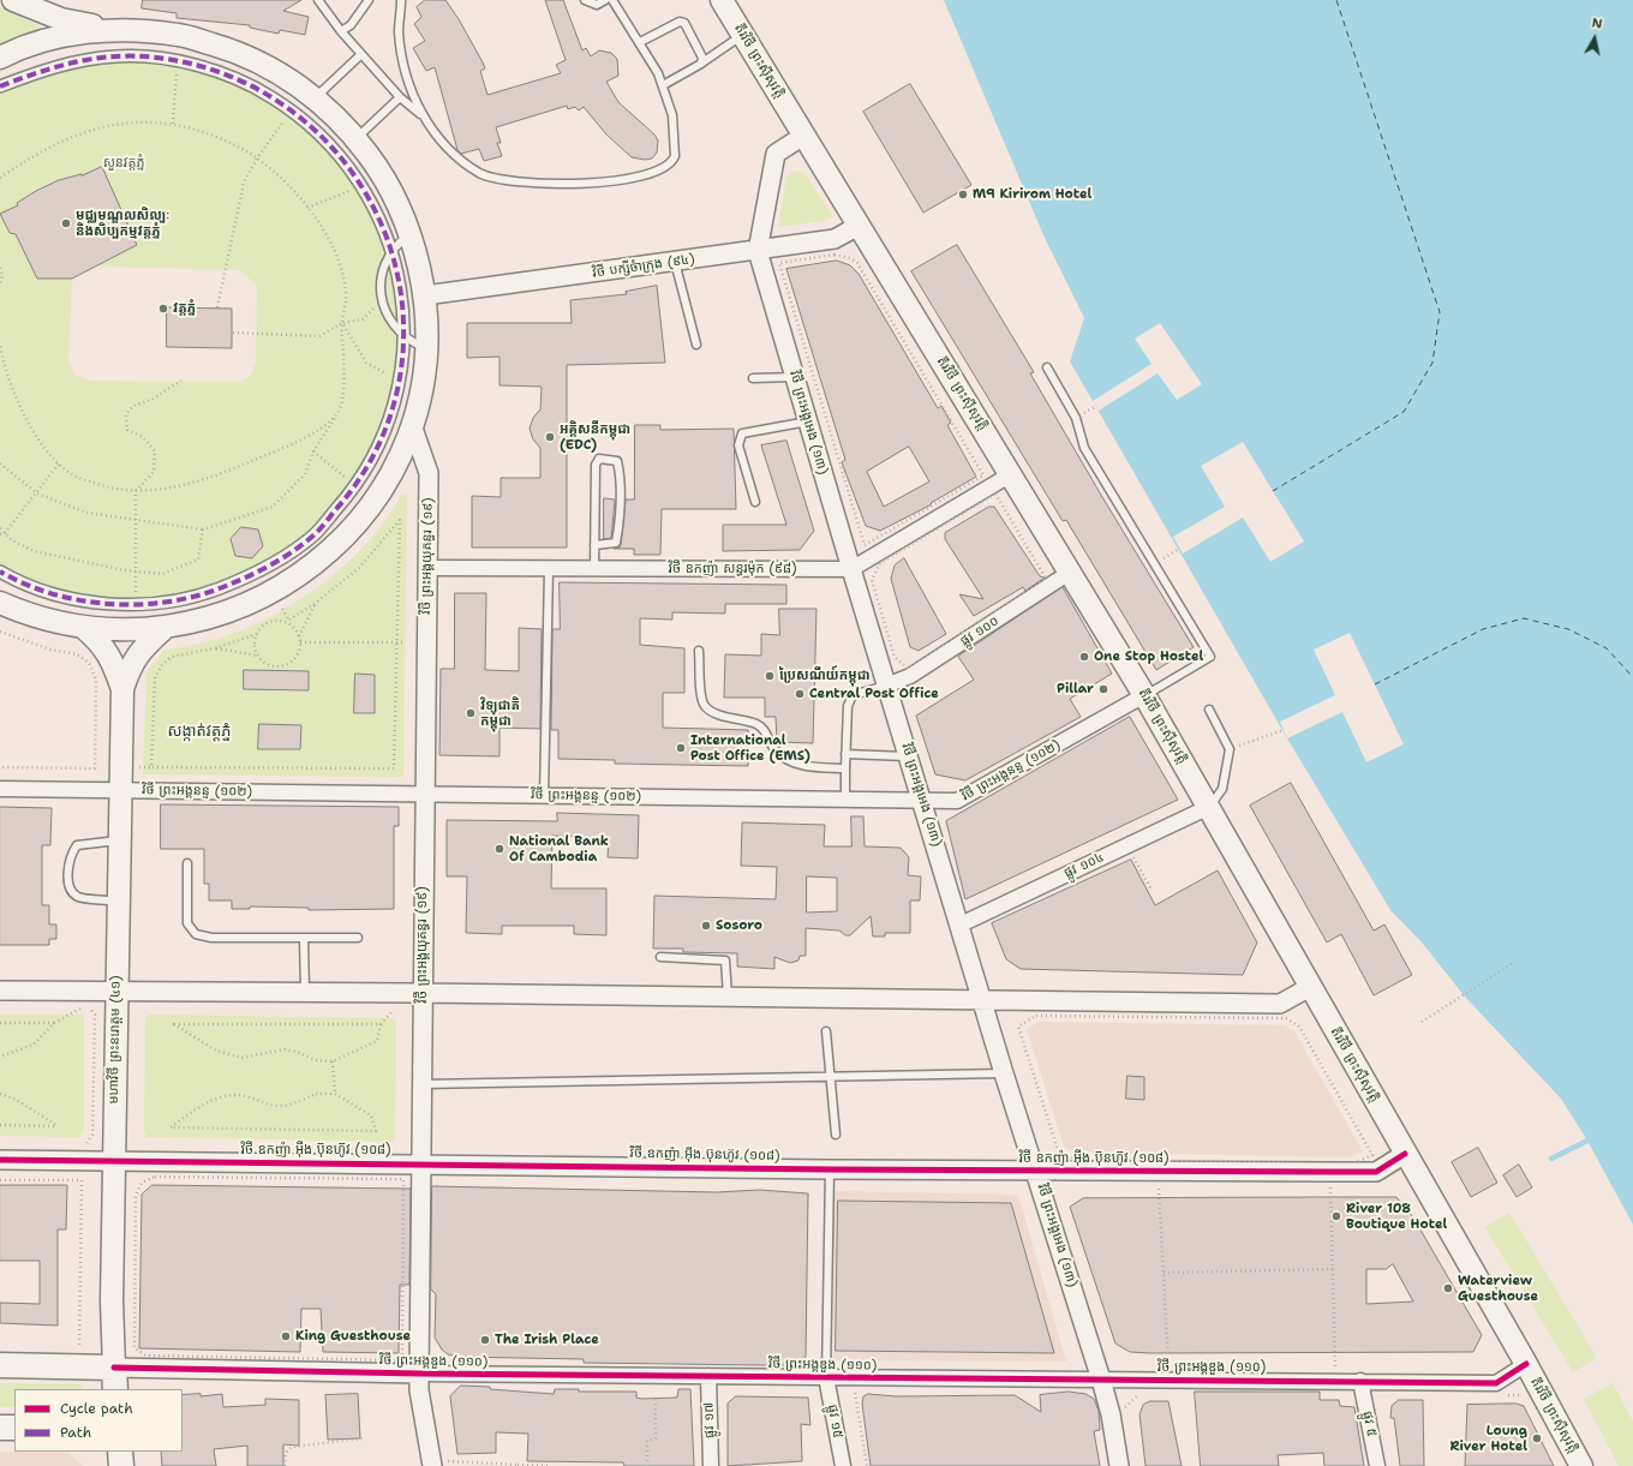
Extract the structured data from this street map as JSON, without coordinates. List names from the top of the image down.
{
  "streets": {
    "main road": ["តីរវិថី ព្រះស៊ីសុវត្តិ", "មហាវិថី ព្រះនរោត្តម (៤១)", "វិថី ព្រះអង្គឌួង (១១០)"],
    "street": [
      "វិថី បក្សីចំាក្រុង (៩៤)",
      "វិថី ព្រះអង្គអេង (១៣)",
      "វិថី ព្រះអង្គយុគន្ធរ (១៩)",
      "វិថី ឧកញ៉ា សន្ធរម៉ុក (៩៨)",
      "ផ្លូវ ១០០",
      "វិថី ព្រះអង្គនន្ទ (១០២)",
      "ផ្លូវ ១០៤",
      "វិថី ឧកញ៉ា អ៊ីង ប៊ុនហ៊ូវ (១០៨)",
      "ផ្លូវ ១៧",
      "ផ្លូវ ១៥",
      "ផ្លូវ ៥"
    ]
  },
  "crossings": [
    ["តីរវិថី ព្រះស៊ីសុវត្តិ", "វិថី បក្សីចំាក្រុង (៩៤)"],
    ["តីរវិថី ព្រះស៊ីសុវត្តិ", "វិថី ព្រះអង្គអេង (១៣)"],
    ["តីរវិថី ព្រះស៊ីសុវត្តិ", "ផ្លូវ ១០០"],
    ["តីរវិថី ព្រះស៊ីសុវត្តិ", "វិថី ព្រះអង្គនន្ទ (១០២)"],
    ["តីរវិថី ព្រះស៊ីសុវត្តិ", "ផ្លូវ ១០៤"],
    ["តីរវិថី ព្រះស៊ីសុវត្តិ", "វិថី ឧកញ៉ា អ៊ីង ប៊ុនហ៊ូវ (១០៨)"],
    ["តីរវិថី ព្រះស៊ីសុវត្តិ", "វិថី ព្រះអង្គឌួង (១១០)"],
    ["វិថី បក្សីចំាក្រុង (៩៤)", "វិថី ព្រះអង្គអេង (១៣)"],
    ["វិថី ព្រះអង្គអេង (១៣)", "វិថី ឧកញ៉ា សន្ធរម៉ុក (៩៨)"],
    ["វិថី ព្រះអង្គអេង (១៣)", "ផ្លូវ ១០០"],
    ["វិថី ព្រះអង្គអេង (១៣)", "វិថី ព្រះអង្គនន្ទ (១០២)"],
    ["វិថី ព្រះអង្គអេង (១៣)", "ផ្លូវ ១០៤"],
    ["វិថី ព្រះអង្គអេង (១៣)", "វិថី ឧកញ៉ា អ៊ីង ប៊ុនហ៊ូវ (១០៨)"],
    ["វិថី ព្រះអង្គអេង (១៣)", "វិថី ព្រះអង្គឌួង (១១០)"],
    ["វិថី ព្រះអង្គយុគន្ធរ (១៩)", "វិថី ឧកញ៉ា សន្ធរម៉ុក (៩៨)"],
    ["វិថី ព្រះអង្គយុគន្ធរ (១៩)", "វិថី ព្រះអង្គនន្ទ (១០២)"],
    ["វិថី ព្រះអង្គយុគន្ធរ (១៩)", "វិថី ឧកញ៉ា អ៊ីង ប៊ុនហ៊ូវ (១០៨)"],
    ["វិថី ព្រះអង្គយុគន្ធរ (១៩)", "វិថី ព្រះអង្គឌួង (១១០)"],
    ["វិថី ព្រះអង្គនន្ទ (១០២)", "មហាវិថី ព្រះនរោត្តម (៤១)"],
    ["មហាវិថី ព្រះនរោត្តម (៤១)", "វិថី ឧកញ៉ា អ៊ីង ប៊ុនហ៊ូវ (១០៨)"],
    ["មហាវិថី ព្រះនរោត្តម (៤១)", "វិថី ព្រះអង្គឌួង (១១០)"],
    ["វិថី ព្រះអង្គឌួង (១១០)", "ផ្លូវ ១៧"],
    ["វិថី ព្រះអង្គឌួង (១១០)", "ផ្លូវ ១៥"],
    ["វិថី ព្រះអង្គឌួង (១១០)", "ផ្លូវ ៥"]
  ],
  "districts": ["សង្កាត់វត្តភ្នំ"],
  "parks": ["សួនវត្ដភ្នំ"],
  "places": [
    "M9 Kirirom Hotel",
    "មជ្ឈមណ្ឌលសិល្បៈ និងសិប្បកម្មវត្តភ្នំ",
    "វត្ដភ្នំ",
    "អគ្គិសនីកម្ពុជា (EDC)",
    "One Stop Hostel",
    "ប្រៃសណីយ៍កម្ពុជា",
    "Pillar",
    "Central Post Office",
    "វិទ្យុជាតិ កម្ពុជា",
    "International Post Office (EMS)",
    "National Bank Of Cambodia",
    "Sosoro",
    "River 108 Boutique Hotel",
    "Waterview Guesthouse",
    "King Guesthouse",
    "The Irish Place",
    "Loung River Hotel"
  ],
  "legend": ["Cycle path", "Path"],
  "north": "top"
}
